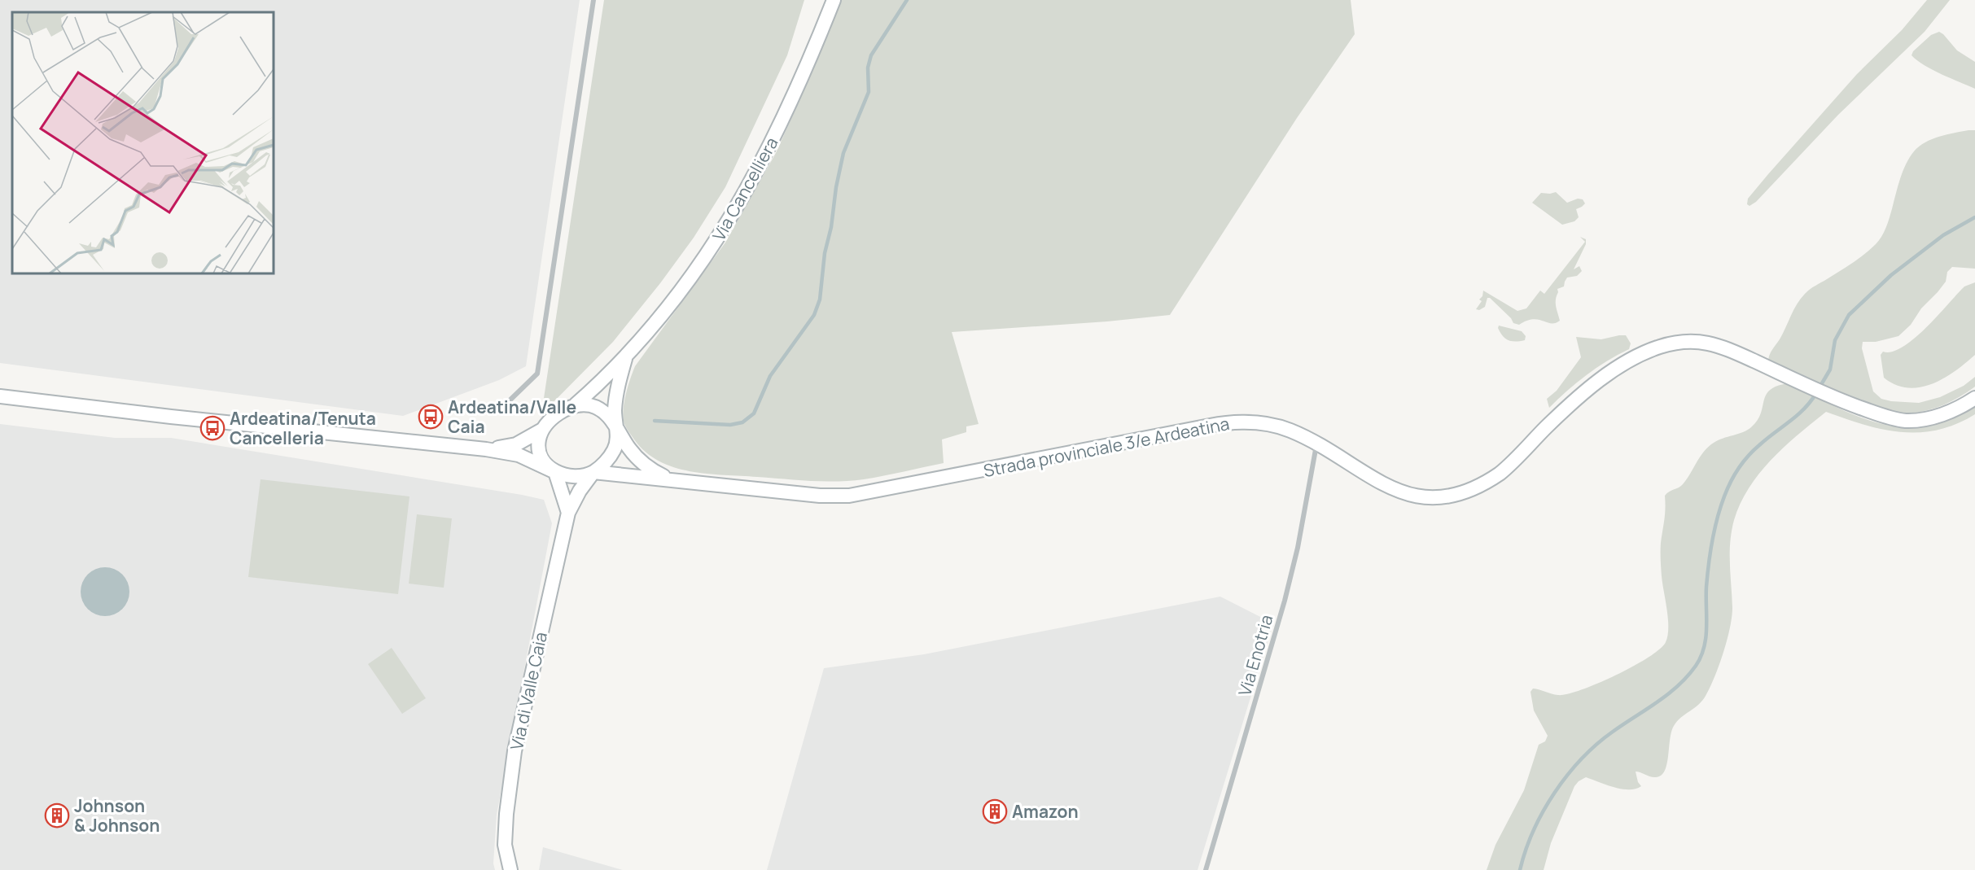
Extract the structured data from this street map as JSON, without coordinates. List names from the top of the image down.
{
  "streets": {
    "main road": ["Via Cancelliera", "Strada provinciale 3/e Ardeatina", "Via di Valle Caia"],
    "street": ["Via Enotria"]
  },
  "crossings": [
    ["Via Cancelliera", "Strada provinciale 3/e Ardeatina"],
    ["Via Cancelliera", "Via di Valle Caia"],
    ["Strada provinciale 3/e Ardeatina", "Via Enotria"],
    ["Strada provinciale 3/e Ardeatina", "Via di Valle Caia"]
  ],
  "places": {
    "bus stop": ["Ardeatina/Valle Caia", "Ardeatina/Tenuta Cancelleria"],
    "building": ["Amazon", "Johnson & Johnson"]
  }
}
